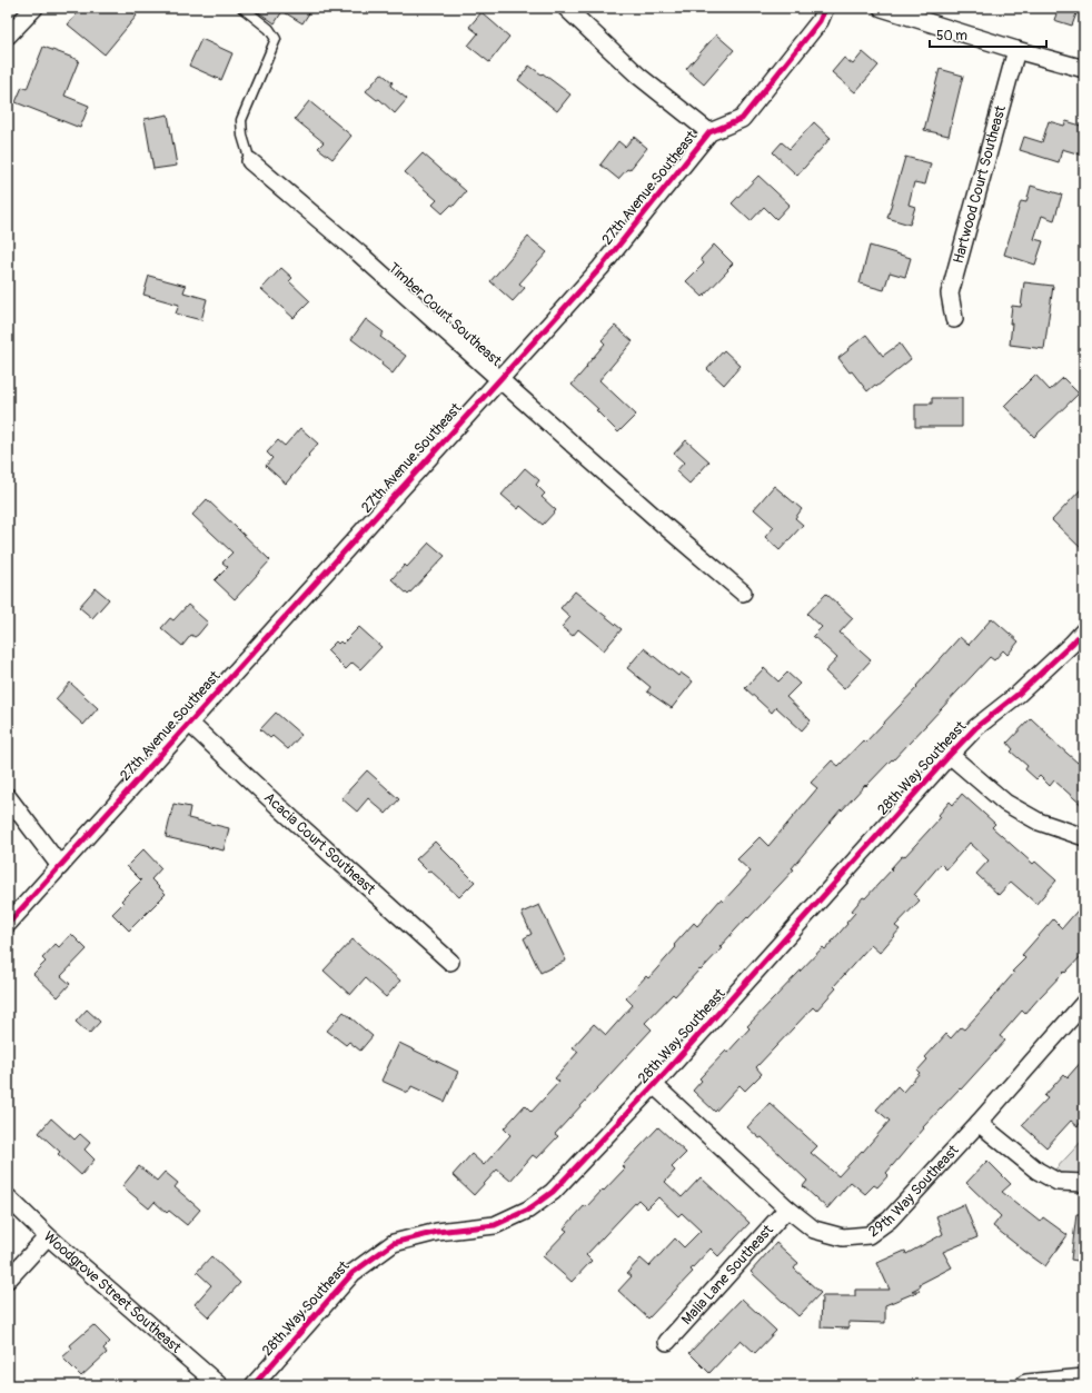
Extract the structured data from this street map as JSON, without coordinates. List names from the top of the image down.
{
  "streets": {
    "street": [
      "Hartwood Court Southeast",
      "27th Avenue Southeast",
      "Timber Court Southeast",
      "28th Way Southeast",
      "Acacia Court Southeast",
      "29th Way Southeast",
      "Malia Lane Southeast",
      "Woodgrove Street Southeast"
    ]
  },
  "crossings": [
    ["27th Avenue Southeast", "Timber Court Southeast"],
    ["27th Avenue Southeast", "Acacia Court Southeast"],
    ["28th Way Southeast", "29th Way Southeast"],
    ["29th Way Southeast", "Malia Lane Southeast"]
  ],
  "scale_bar": "50 m"
}
